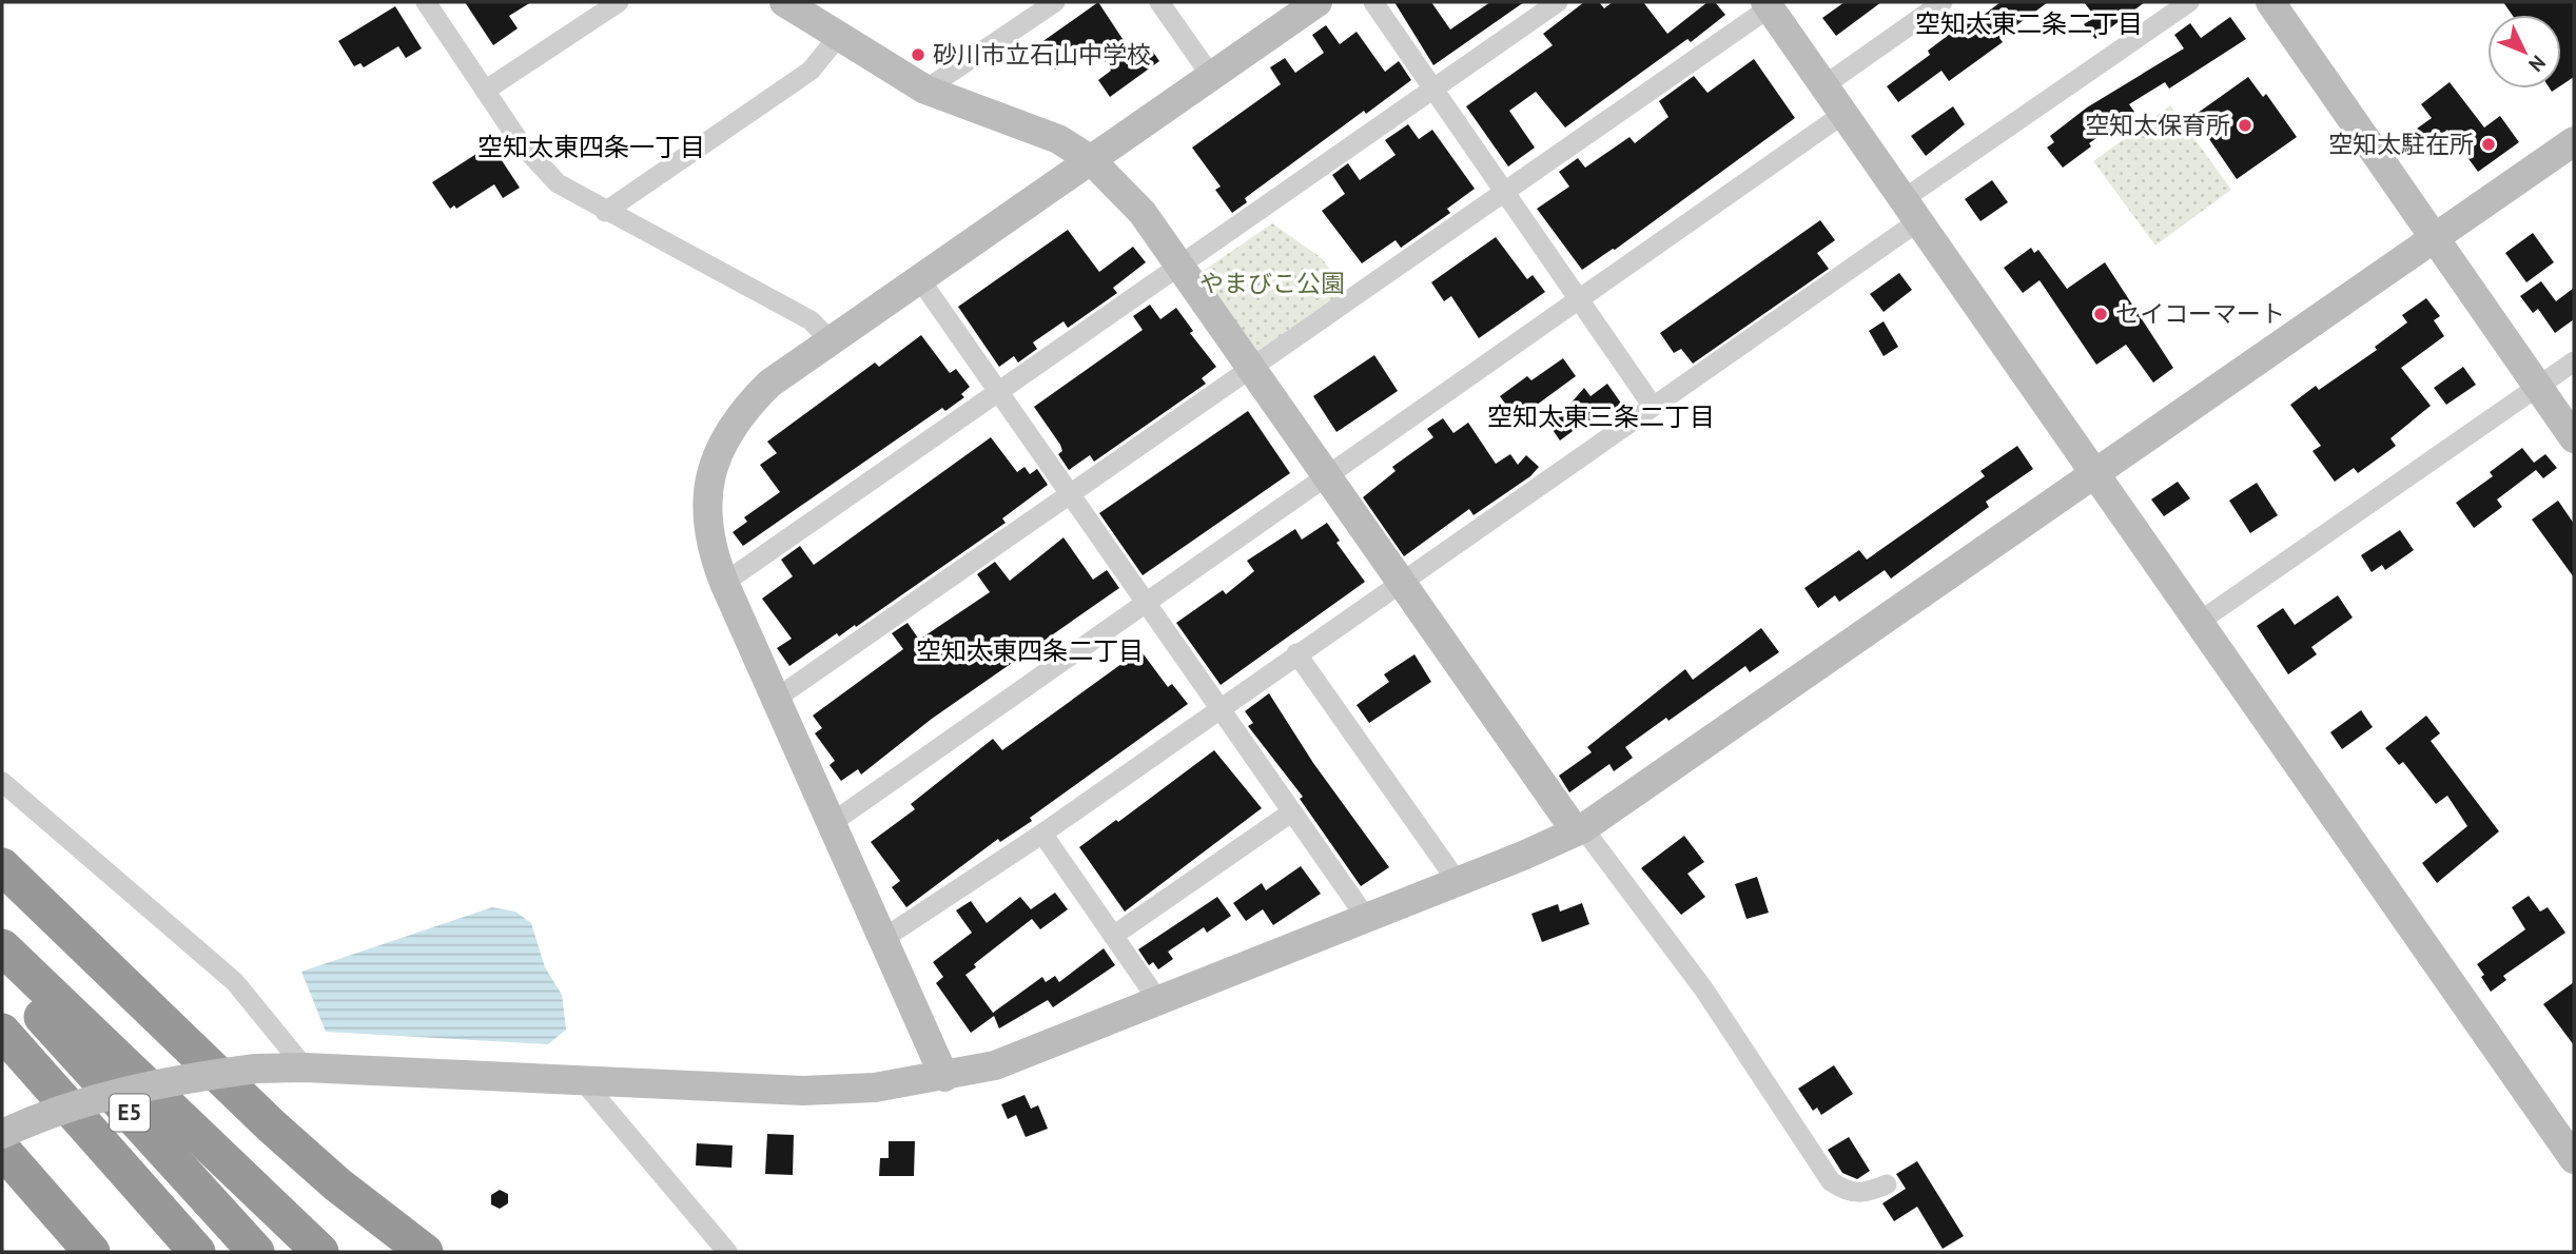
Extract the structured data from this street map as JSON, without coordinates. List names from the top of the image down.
{
  "streets": {
    "highway": ["E5"]
  },
  "districts": [
    "空知太東二条二丁目",
    "空知太東四条一丁目",
    "空知太東三条二丁目",
    "空知太東四条二丁目"
  ],
  "parks": ["やまびこ公園"],
  "places": [
    "砂川市立石山中学校",
    "空知太保育所",
    "空知太駐在所",
    "セイコーマート"
  ],
  "north": "bottom right"
}
